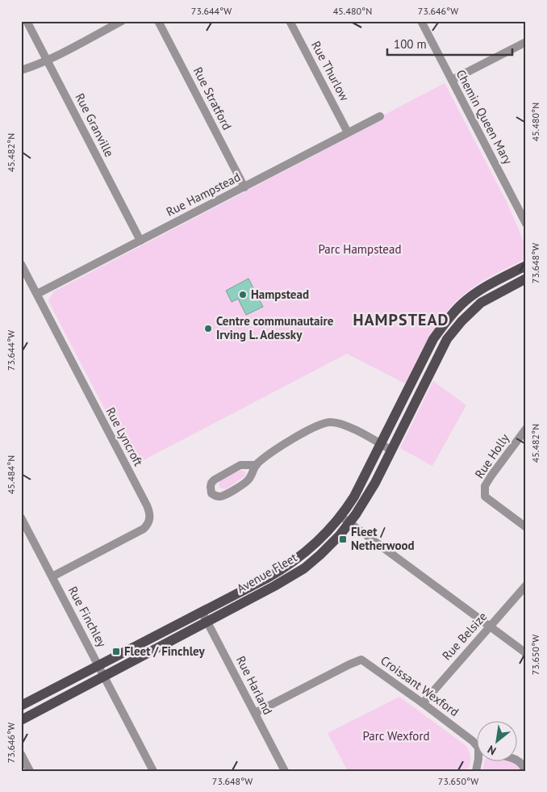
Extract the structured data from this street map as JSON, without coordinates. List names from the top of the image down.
{
  "streets": {
    "main road": ["Avenue Fleet"],
    "street": [
      "Rue Thurlow",
      "Rue Stratford",
      "Chemin Queen Mary",
      "Rue Granville",
      "Rue Hampstead",
      "Rue Lyncroft",
      "Rue Holly",
      "Rue Finchley",
      "Rue Belsize",
      "Rue Harland",
      "Croissant Wexford"
    ]
  },
  "crossings": [
    ["Rue Thurlow", "Rue Hampstead"],
    ["Rue Stratford", "Rue Hampstead"],
    ["Rue Granville", "Rue Hampstead"],
    ["Rue Hampstead", "Rue Lyncroft"],
    ["Rue Lyncroft", "Rue Finchley"],
    ["Avenue Fleet", "Rue Finchley"],
    ["Avenue Fleet", "Rue Harland"],
    ["Rue Belsize", "Croissant Wexford"],
    ["Rue Harland", "Croissant Wexford"]
  ],
  "districts": ["HAMPSTEAD"],
  "parks": ["Parc Hampstead", "Parc Wexford"],
  "places": {
    "other": ["Hampstead", "Centre communautaire Irving L. Adessky"],
    "transit": ["Fleet / Netherwood", "Fleet / Finchley"]
  },
  "scale_bar": "100 m",
  "north": "bottom left",
  "coordinates": [
    "73.644°W",
    "45.480°N",
    "73.646°W",
    "45.482°N",
    "73.648°W",
    "45.484°N",
    "73.650°W"
  ]
}
